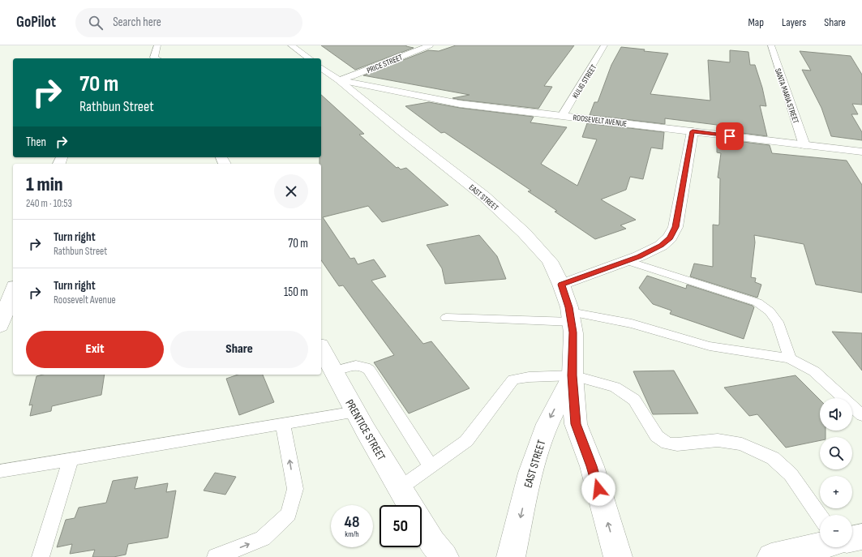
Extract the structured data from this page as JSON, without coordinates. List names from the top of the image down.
{
  "streets": {
    "street": [
      "PRICE STREET",
      "KULIG STREET",
      "SANTA MARIA STREET",
      "ROOSEVELT AVENUE",
      "EAST STREET",
      "PRENTICE STREET"
    ]
  },
  "crossings": [
    ["PRICE STREET", "ROOSEVELT AVENUE"],
    ["PRICE STREET", "EAST STREET"],
    ["KULIG STREET", "ROOSEVELT AVENUE"],
    ["SANTA MARIA STREET", "ROOSEVELT AVENUE"],
    ["ROOSEVELT AVENUE", "EAST STREET"]
  ],
  "page": {
    "header": "GoPilot",
    "search": "Search here",
    "nav": ["Map", "Layers", "Share"],
    "turn": ["70 m", "Rathbun Street"],
    "then": "Then",
    "heading": ["1 min", "240 m · 10:53"],
    "list": [
      {
        "name": "Turn right",
        "note": "Rathbun Street",
        "value": "70 m"
      },
      {
        "name": "Turn right",
        "note": "Roosevelt Avenue",
        "value": "150 m"
      }
    ],
    "buttons": ["Exit", "Share"],
    "map_buttons": ["+", "−"],
    "speed": "48 km/h",
    "limit": "50"
  }
}
